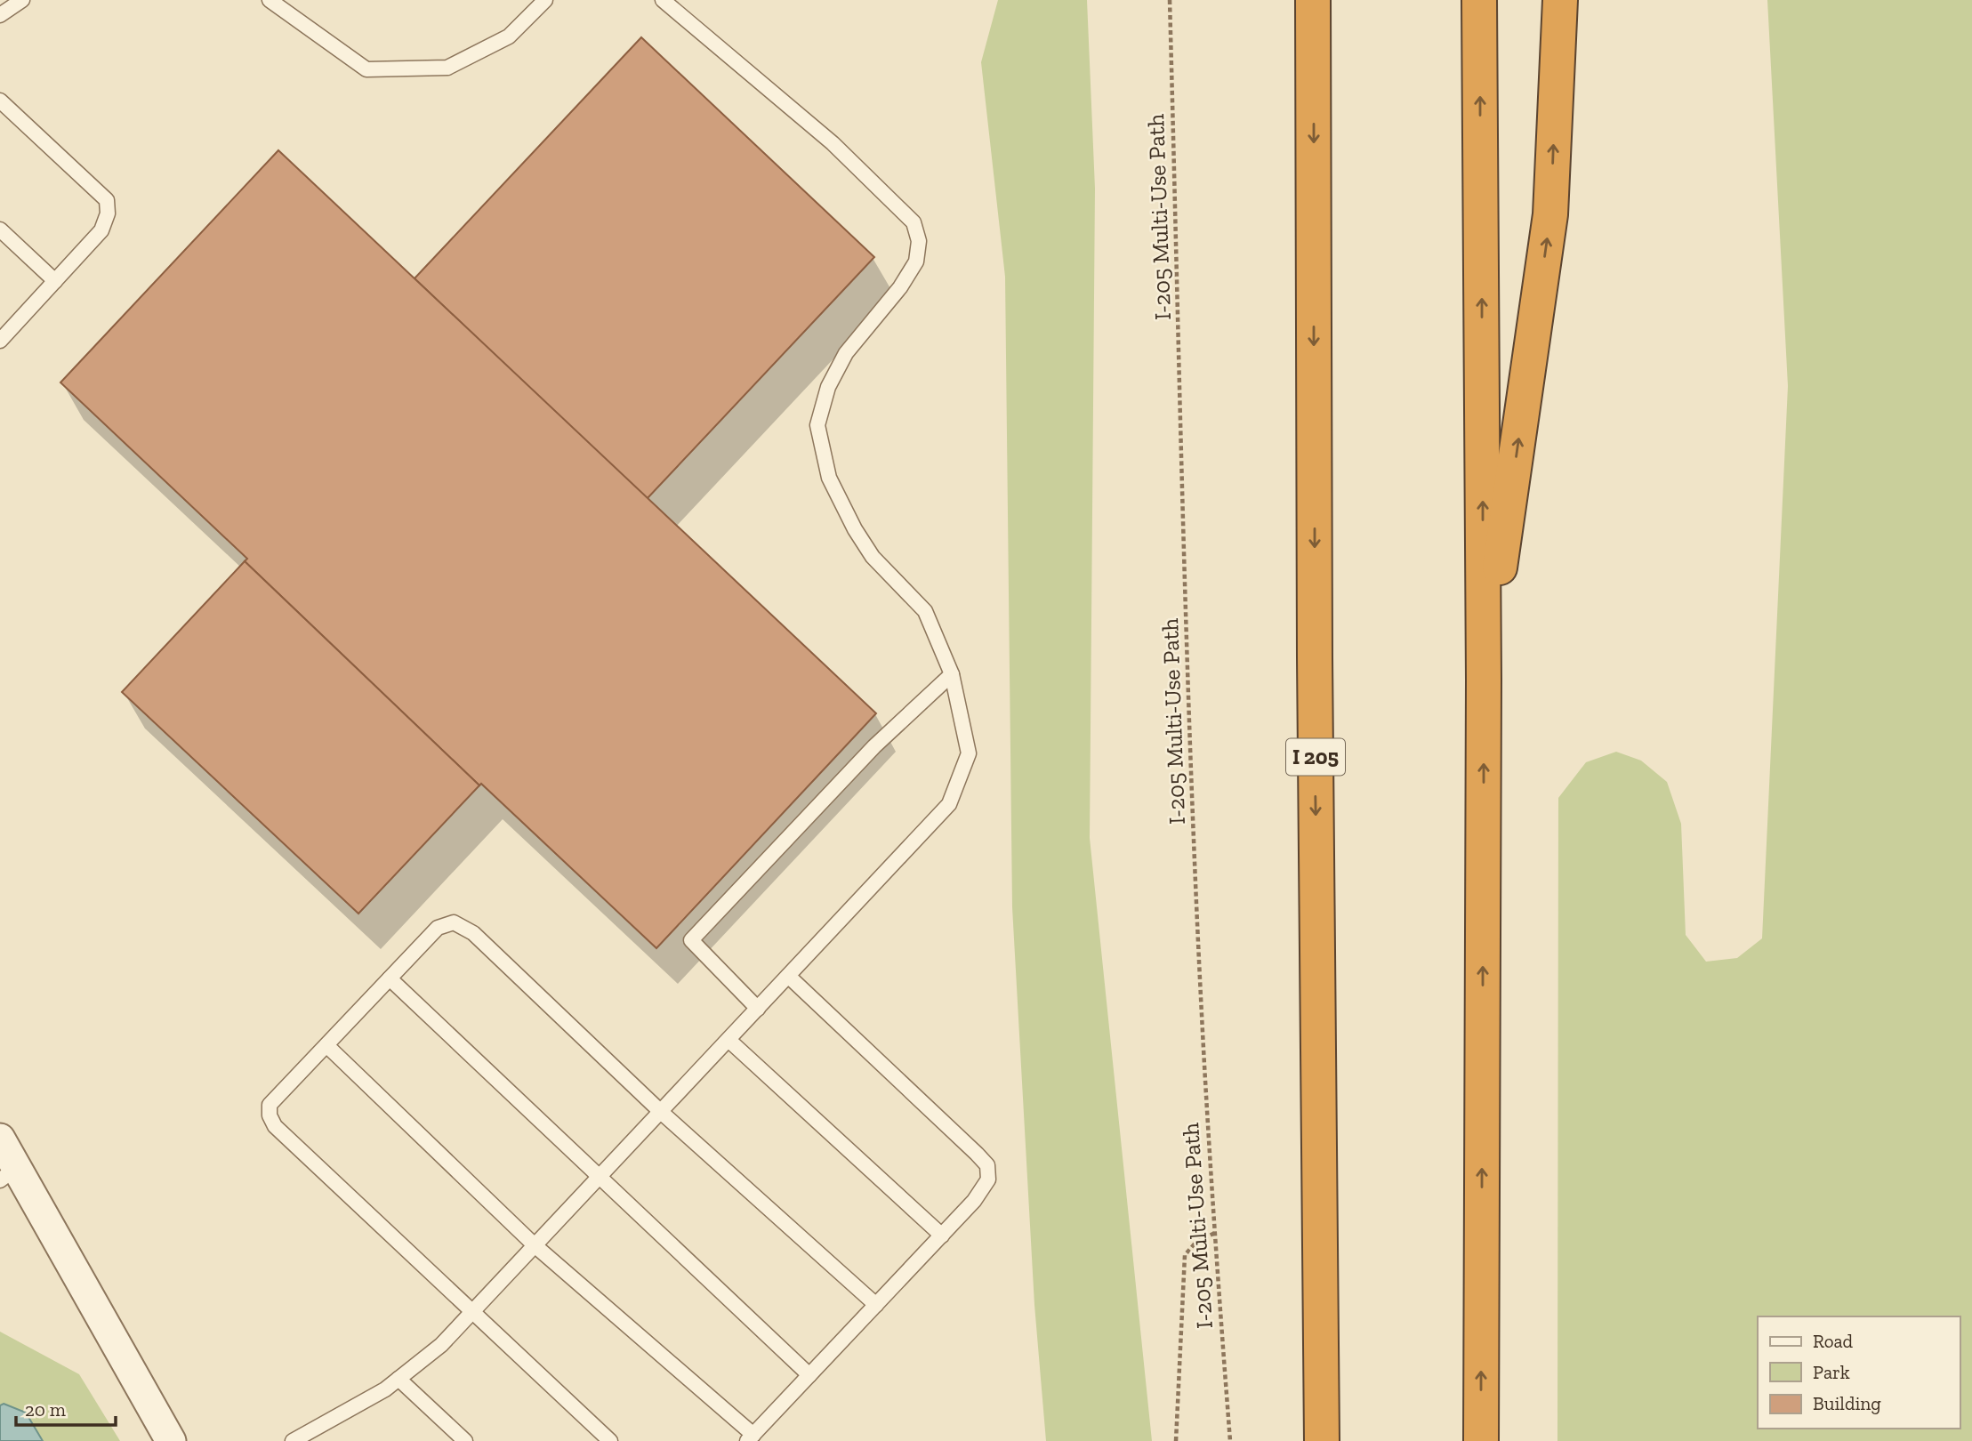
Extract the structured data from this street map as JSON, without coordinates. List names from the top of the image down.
{
  "streets": {
    "highway": ["I 205"],
    "path": ["I-205 Multi-Use Path"]
  },
  "legend": ["Road", "Park", "Building"],
  "scale_bar": "20 m"
}
